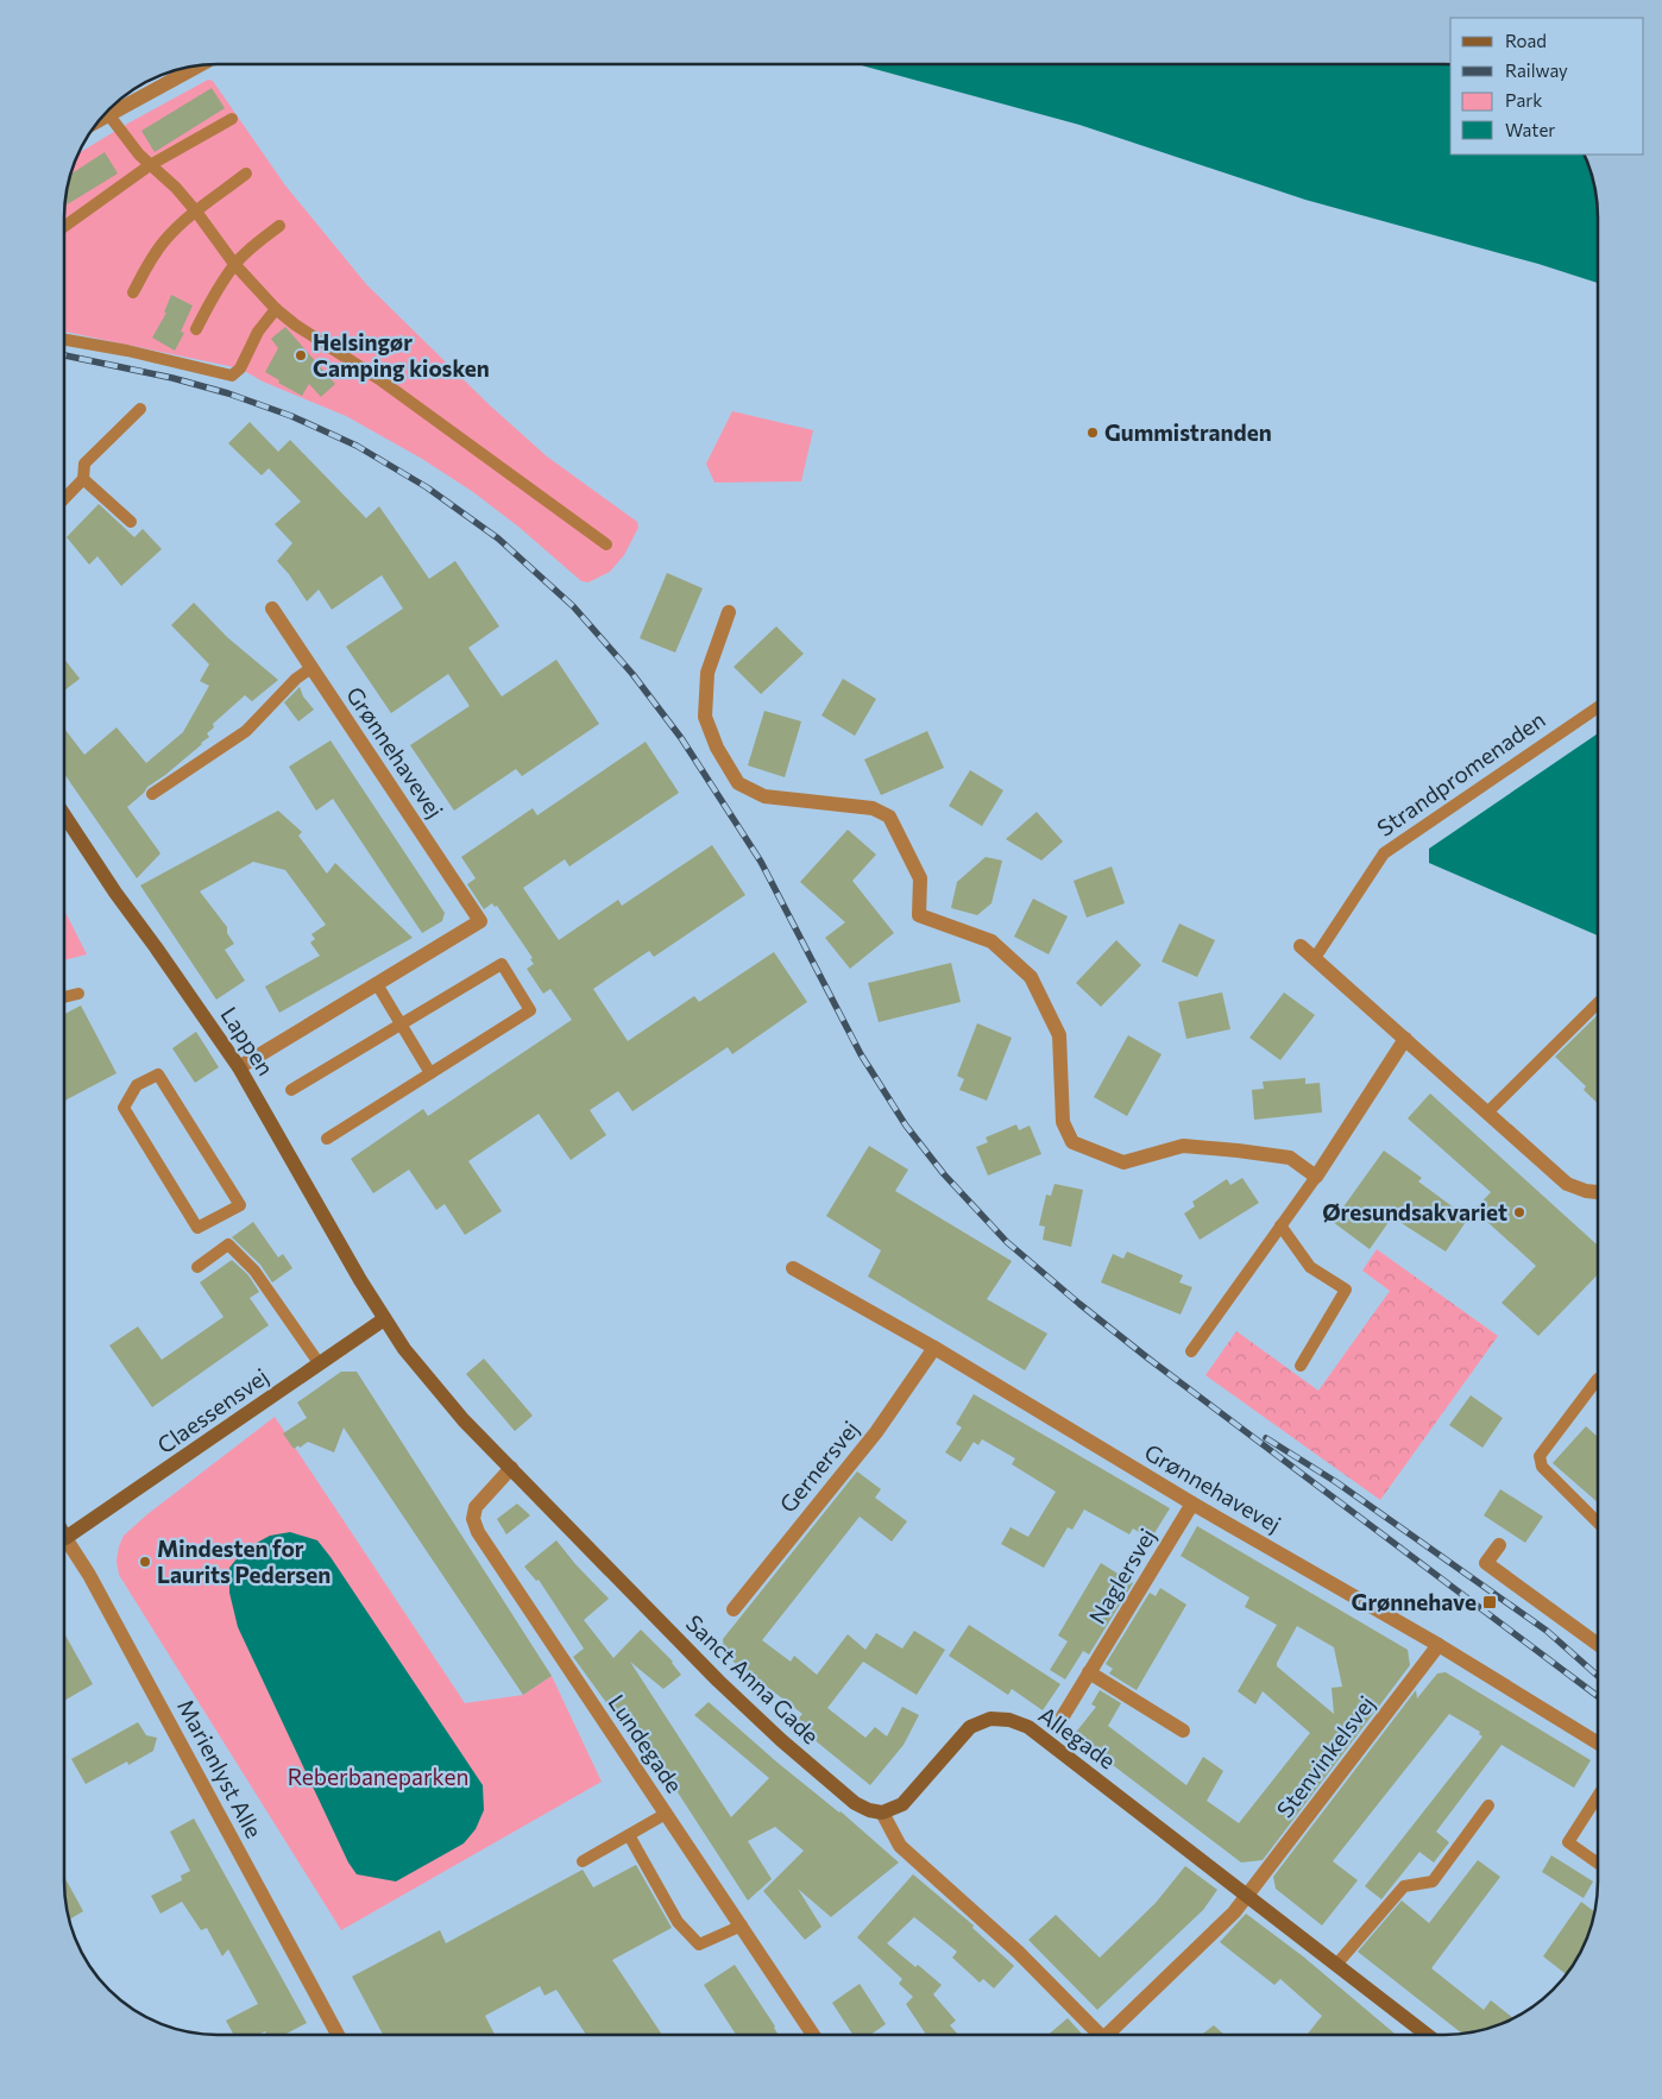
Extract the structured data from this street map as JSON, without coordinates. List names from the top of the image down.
{
  "streets": {
    "main road": [
      "Lappen",
      "Claessensvej",
      "Sanct Anna Gade",
      "Allegade"
    ],
    "street": [
      "Grønnehavevej",
      "Gernersvej",
      "Naglersvej",
      "Lundegade",
      "Stenvinkelsvej",
      "Marienlyst Alle"
    ],
    "lane": ["Strandpromenaden"]
  },
  "crossings": [
    ["Grønnehavevej", "Gernersvej"],
    ["Grønnehavevej", "Naglersvej"],
    ["Grønnehavevej", "Stenvinkelsvej"],
    ["Lappen", "Claessensvej"],
    ["Lappen", "Sanct Anna Gade"],
    ["Claessensvej", "Sanct Anna Gade"],
    ["Claessensvej", "Marienlyst Alle"],
    ["Sanct Anna Gade", "Allegade"],
    ["Sanct Anna Gade", "Lundegade"],
    ["Allegade", "Stenvinkelsvej"]
  ],
  "parks": ["Reberbaneparken"],
  "places": {
    "other": [
      "Helsingør Camping kiosken",
      "Gummistranden",
      "Øresundsakvariet",
      "Mindesten for Laurits Pedersen"
    ],
    "transit": ["Grønnehave"]
  },
  "legend": [
    "Road",
    "Railway",
    "Park",
    "Water"
  ]
}
